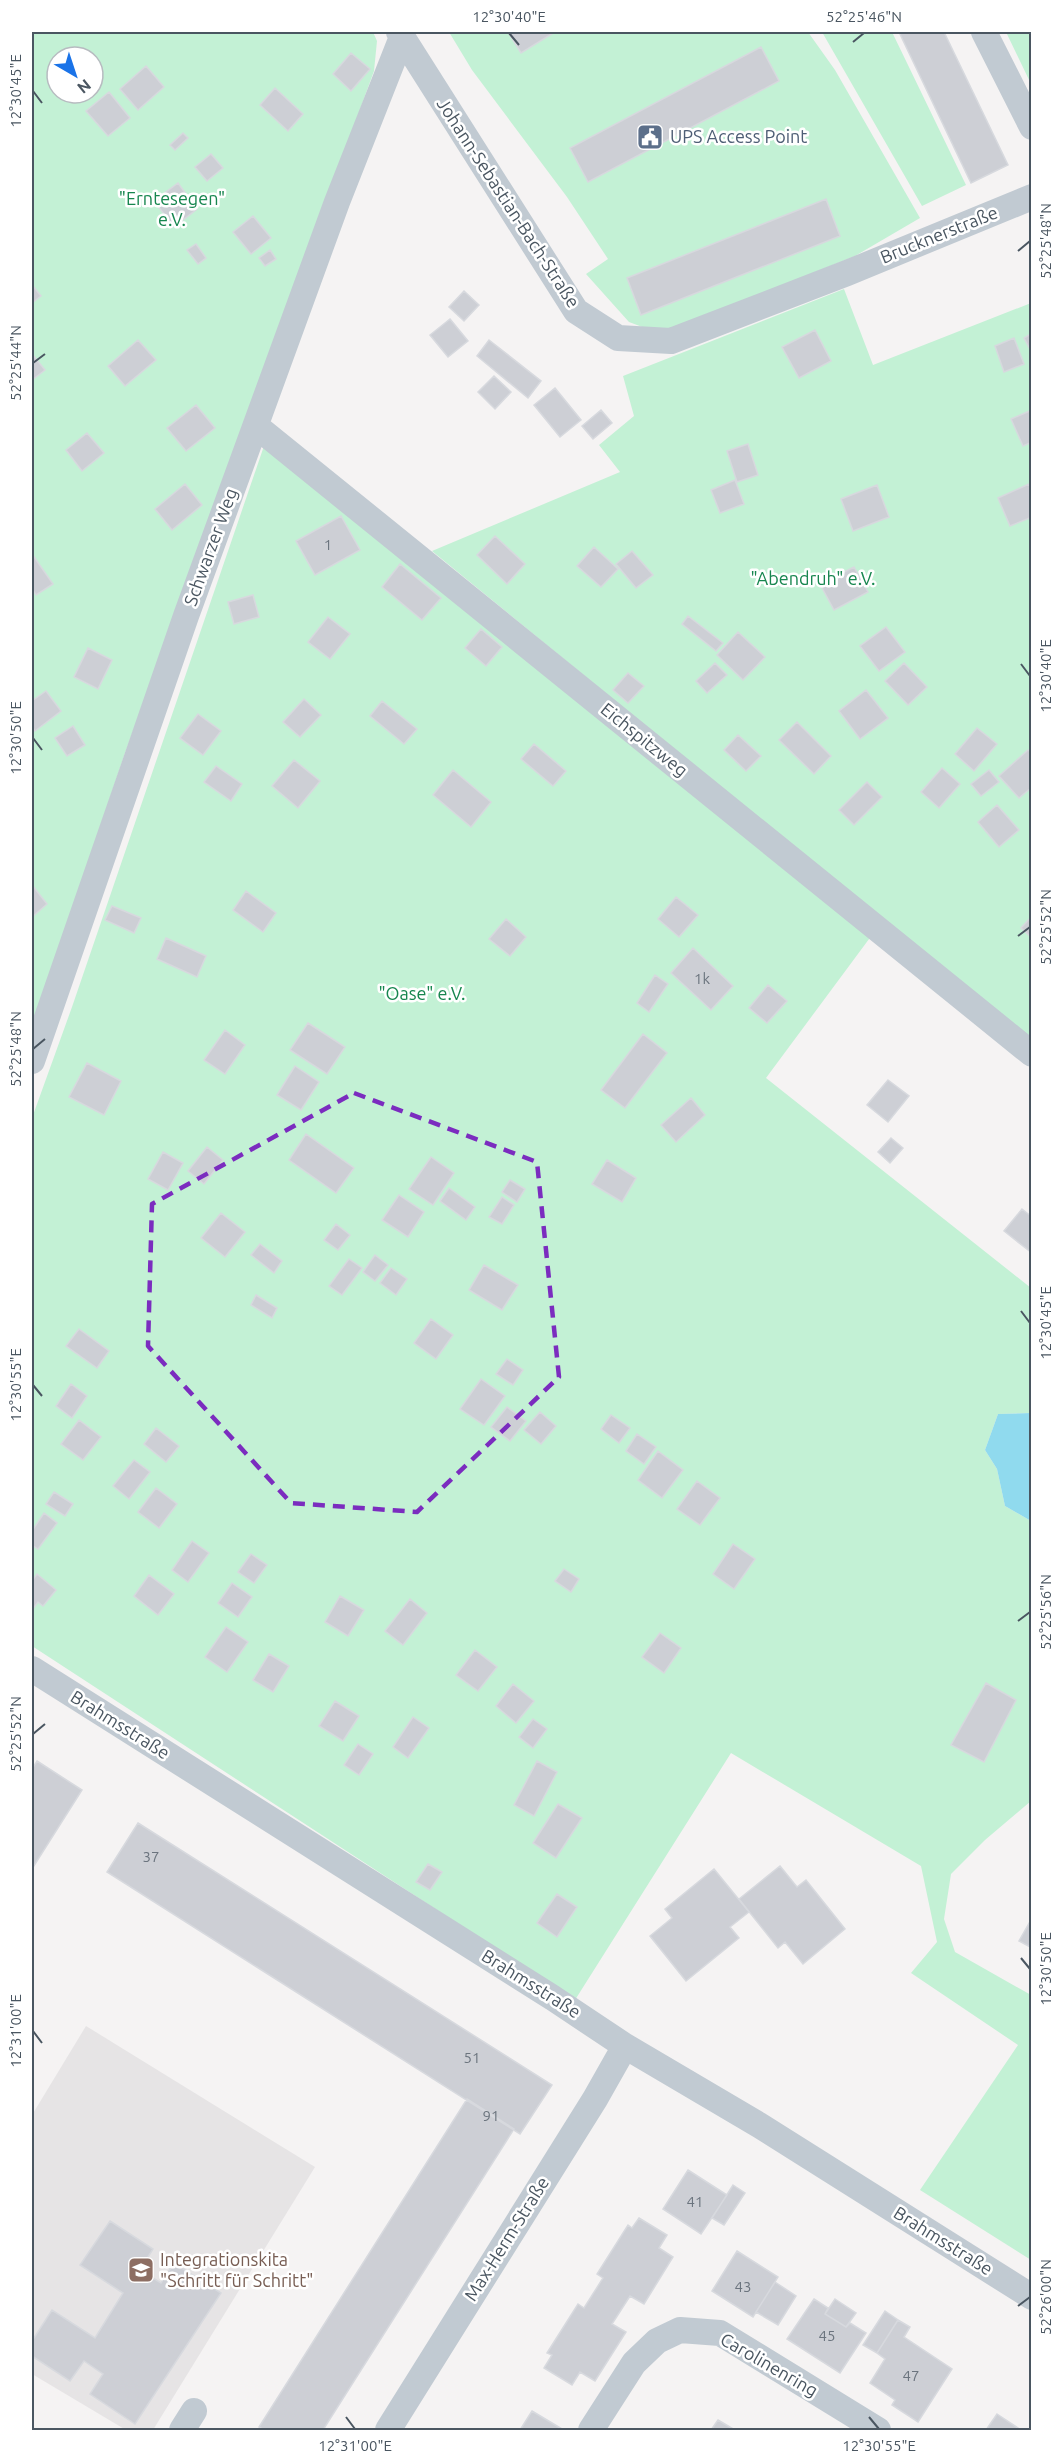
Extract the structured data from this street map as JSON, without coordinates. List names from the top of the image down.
{
  "streets": {
    "street": [
      "Johann-Sebastian-Bach-Straße",
      "Brucknerstraße",
      "Schwarzer Weg",
      "Eichspitzweg",
      "Brahmsstraße",
      "Max-Herm-Straße",
      "Carolinenring"
    ]
  },
  "crossings": [
    ["Johann-Sebastian-Bach-Straße", "Brucknerstraße"],
    ["Johann-Sebastian-Bach-Straße", "Schwarzer Weg"],
    ["Schwarzer Weg", "Eichspitzweg"],
    ["Brahmsstraße", "Max-Herm-Straße"]
  ],
  "parks": ["\"Erntesegen\" e.V.", "\"Abendruh\" e.V.", "\"Oase\" e.V."],
  "places": {
    "public building": ["UPS Access Point"],
    "school or university": ["Integrationskita \"Schritt für Schritt\""]
  },
  "house_numbers": [
    "1",
    "1k",
    "37",
    "51",
    "91",
    "41",
    "43",
    "45",
    "47"
  ],
  "north": "bottom right",
  "coordinates": [
    "12°30'40\"E",
    "52°25'46\"N",
    "12°30'45\"E",
    "52°25'48\"N",
    "52°25'44\"N",
    "12°30'50\"E",
    "52°25'52\"N",
    "12°30'55\"E",
    "52°25'56\"N",
    "12°31'00\"E",
    "52°26'00\"N"
  ]
}
